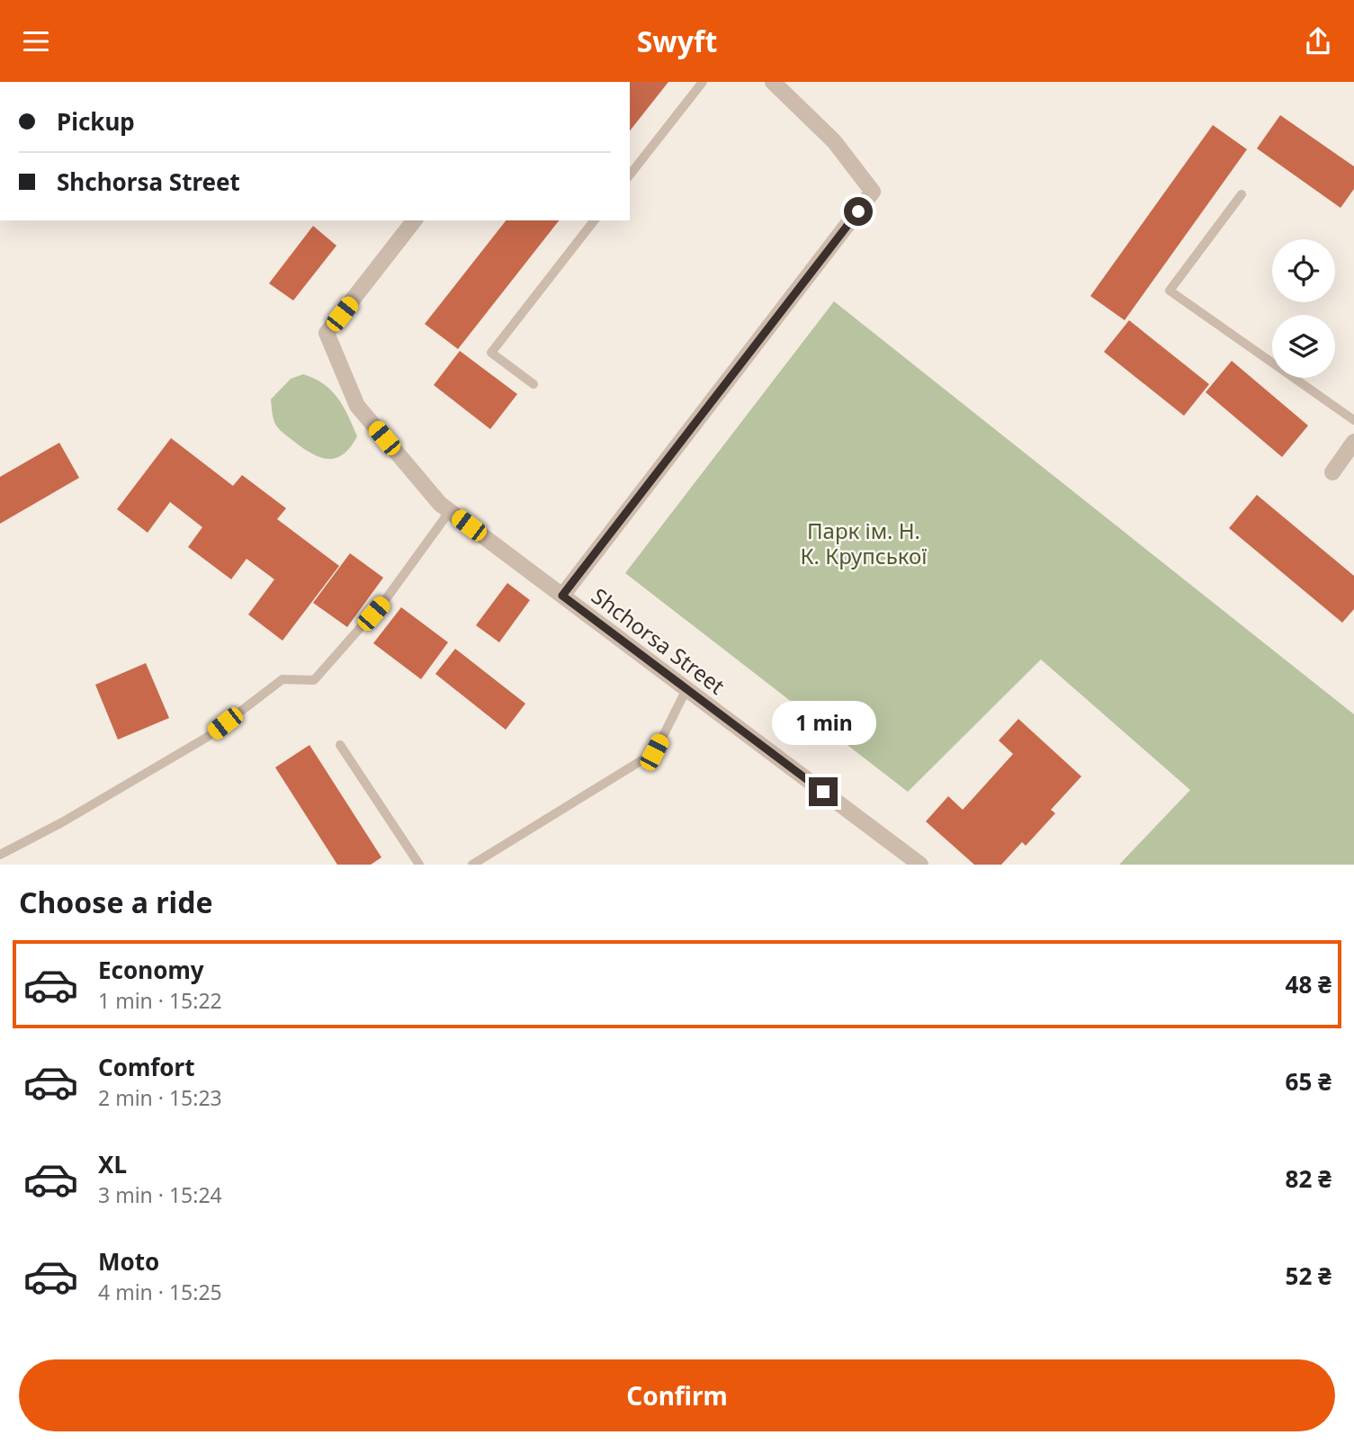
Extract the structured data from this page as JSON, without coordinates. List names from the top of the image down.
{
  "streets": {
    "street": ["Shchorsa Street"]
  },
  "parks": ["Парк ім. Н. К. Крупської"],
  "page": {
    "header": "Swyft",
    "banner": ["Pickup", "Shchorsa Street"],
    "bubble": "1 min",
    "heading": "Choose a ride",
    "list": [
      {
        "name": "Economy",
        "note": "1 min · 15:22",
        "value": "48 ₴"
      },
      {
        "name": "Comfort",
        "note": "2 min · 15:23",
        "value": "65 ₴"
      },
      {
        "name": "XL",
        "note": "3 min · 15:24",
        "value": "82 ₴"
      },
      {
        "name": "Moto",
        "note": "4 min · 15:25",
        "value": "52 ₴"
      }
    ],
    "buttons": "Confirm"
  }
}
